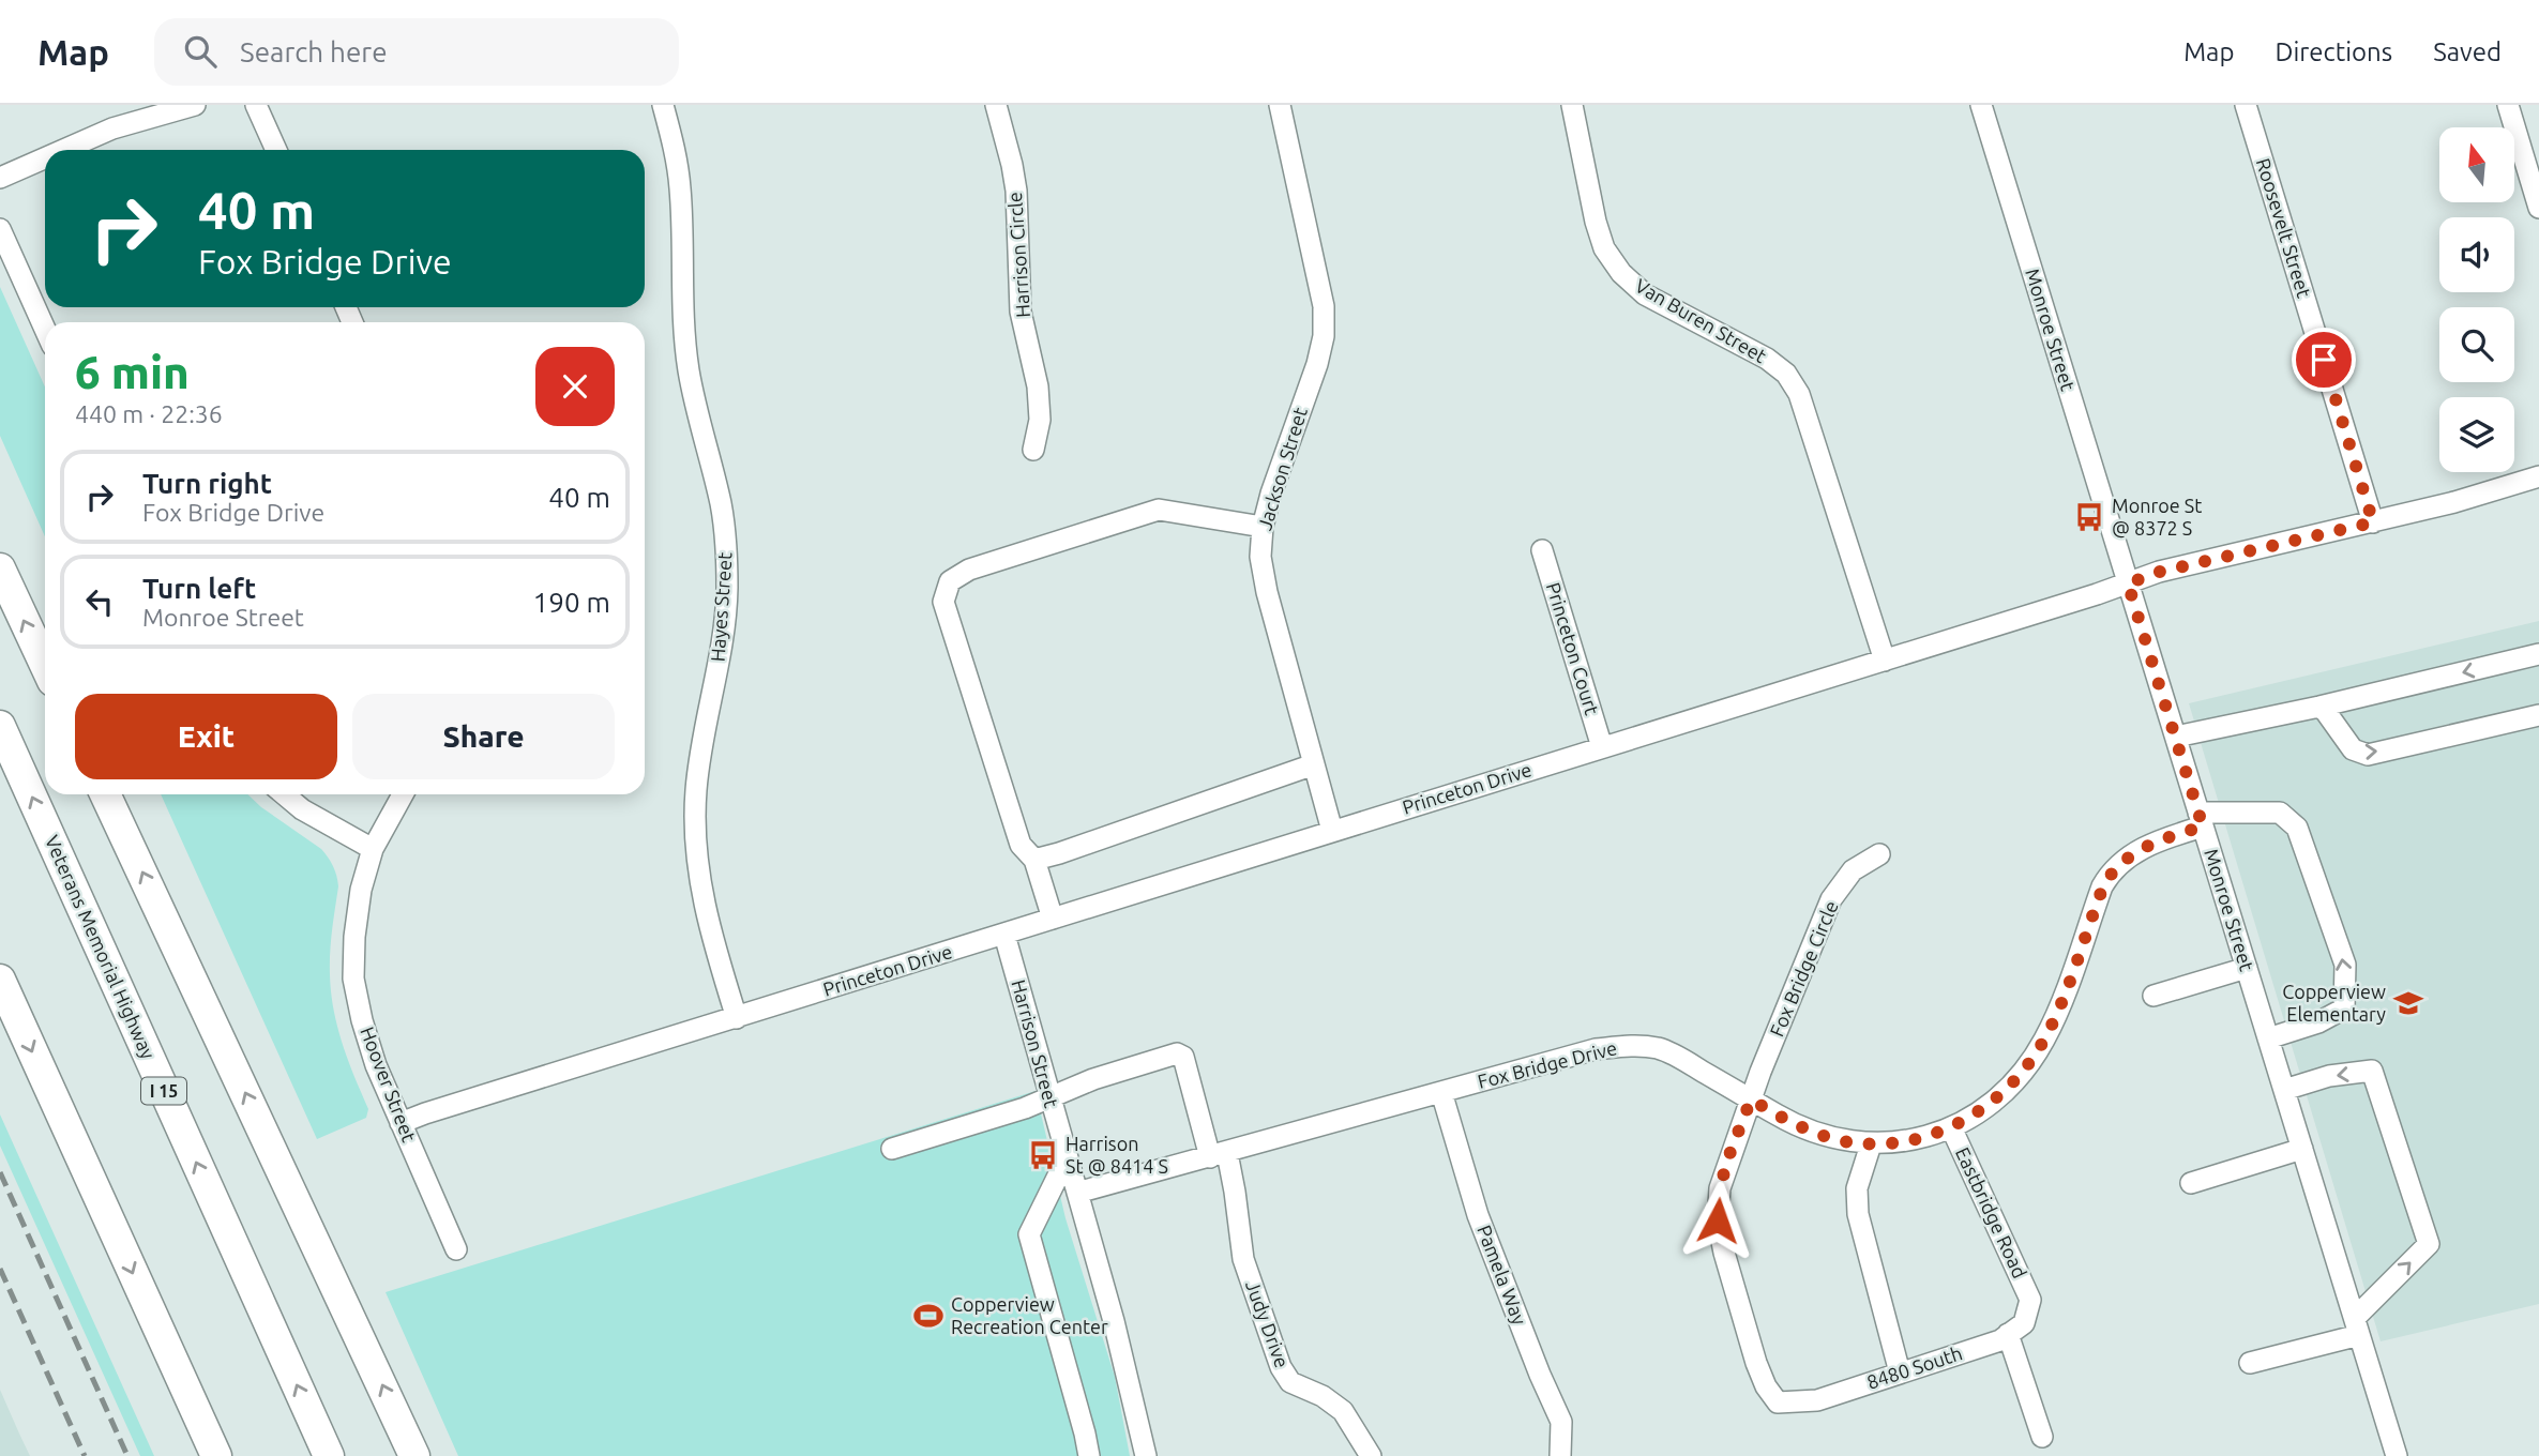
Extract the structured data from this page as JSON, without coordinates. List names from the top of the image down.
{
  "streets": {
    "highway": ["Veterans Memorial Highway", "I 15"],
    "street": [
      "Roosevelt Street",
      "Harrison Circle",
      "Van Buren Street",
      "Monroe Street",
      "Jackson Street",
      "Hayes Street",
      "Princeton Court",
      "Princeton Drive",
      "Fox Bridge Circle",
      "Harrison Street",
      "Fox Bridge Drive",
      "Hoover Street",
      "Eastbridge Road",
      "Pamela Way",
      "Judy Drive",
      "8480 South"
    ]
  },
  "crossings": [
    ["Roosevelt Street", "Princeton Drive"],
    ["Van Buren Street", "Princeton Drive"],
    ["Monroe Street", "Princeton Drive"],
    ["Monroe Street", "Fox Bridge Drive"],
    ["Jackson Street", "Princeton Drive"],
    ["Hayes Street", "Princeton Drive"],
    ["Princeton Court", "Princeton Drive"],
    ["Princeton Drive", "Harrison Street"],
    ["Princeton Drive", "Hoover Street"],
    ["Fox Bridge Circle", "Fox Bridge Drive"],
    ["Fox Bridge Circle", "8480 South"],
    ["Harrison Street", "Fox Bridge Drive"],
    ["Harrison Street", "Judy Drive"],
    ["Fox Bridge Drive", "Eastbridge Road"],
    ["Fox Bridge Drive", "Pamela Way"],
    ["Fox Bridge Drive", "Judy Drive"],
    ["Eastbridge Road", "8480 South"]
  ],
  "places": {
    "bus stop": ["Monroe St @ 8372 S", "Harrison St @ 8414 S"],
    "school or university": ["Copperview Elementary"],
    "sports": ["Copperview Recreation Center"]
  },
  "north": "top",
  "page": {
    "header": "Map",
    "search": "Search here",
    "nav": ["Map", "Directions", "Saved"],
    "turn": ["40 m", "Fox Bridge Drive"],
    "heading": ["6 min", "440 m · 22:36"],
    "list": [
      {
        "name": "Turn right",
        "note": "Fox Bridge Drive",
        "value": "40 m"
      },
      {
        "name": "Turn left",
        "note": "Monroe Street",
        "value": "190 m"
      }
    ],
    "buttons": ["Exit", "Share"]
  }
}
